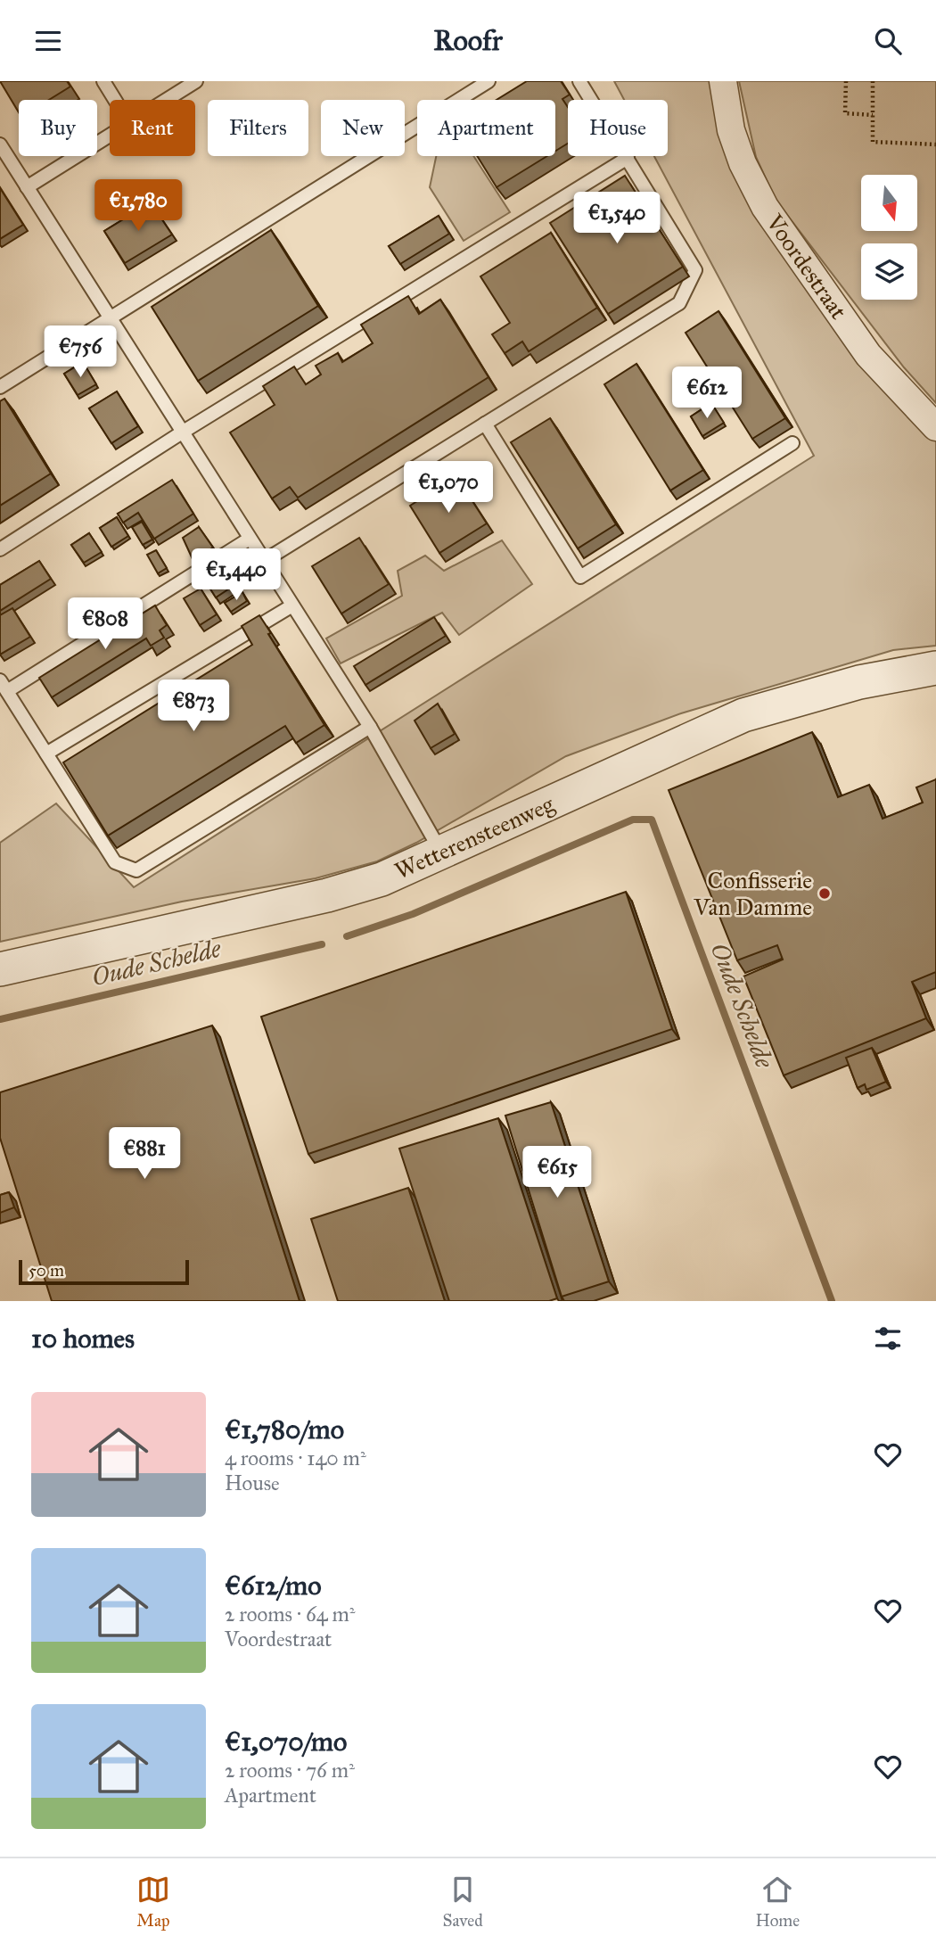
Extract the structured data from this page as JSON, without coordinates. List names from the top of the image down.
{
  "streets": {
    "street": ["Voordestraat", "Wetterensteenweg"]
  },
  "water": ["Oude Schelde"],
  "places": ["Confisserie Van Damme"],
  "scale_bar": "50 m",
  "north": "bottom",
  "page": {
    "header": "Roofr",
    "chip": [
      "Buy",
      "Rent",
      "Filters",
      "New",
      "Apartment",
      "House"
    ],
    "price": [
      "€1,780",
      "€1,540",
      "€756",
      "€612",
      "€1,070",
      "€1,440",
      "€808",
      "€873",
      "€881",
      "€615"
    ],
    "scale": "50 m",
    "heading": "10 homes",
    "list": [
      {
        "name": "€1,780/mo",
        "note": "4 rooms · 140 m² · House"
      },
      {
        "name": "€612/mo",
        "note": "2 rooms · 64 m² · Voordestraat"
      },
      {
        "name": "€1,070/mo",
        "note": "2 rooms · 76 m² · Apartment"
      }
    ],
    "tabs": ["Map", "Saved", "Home"]
  }
}
